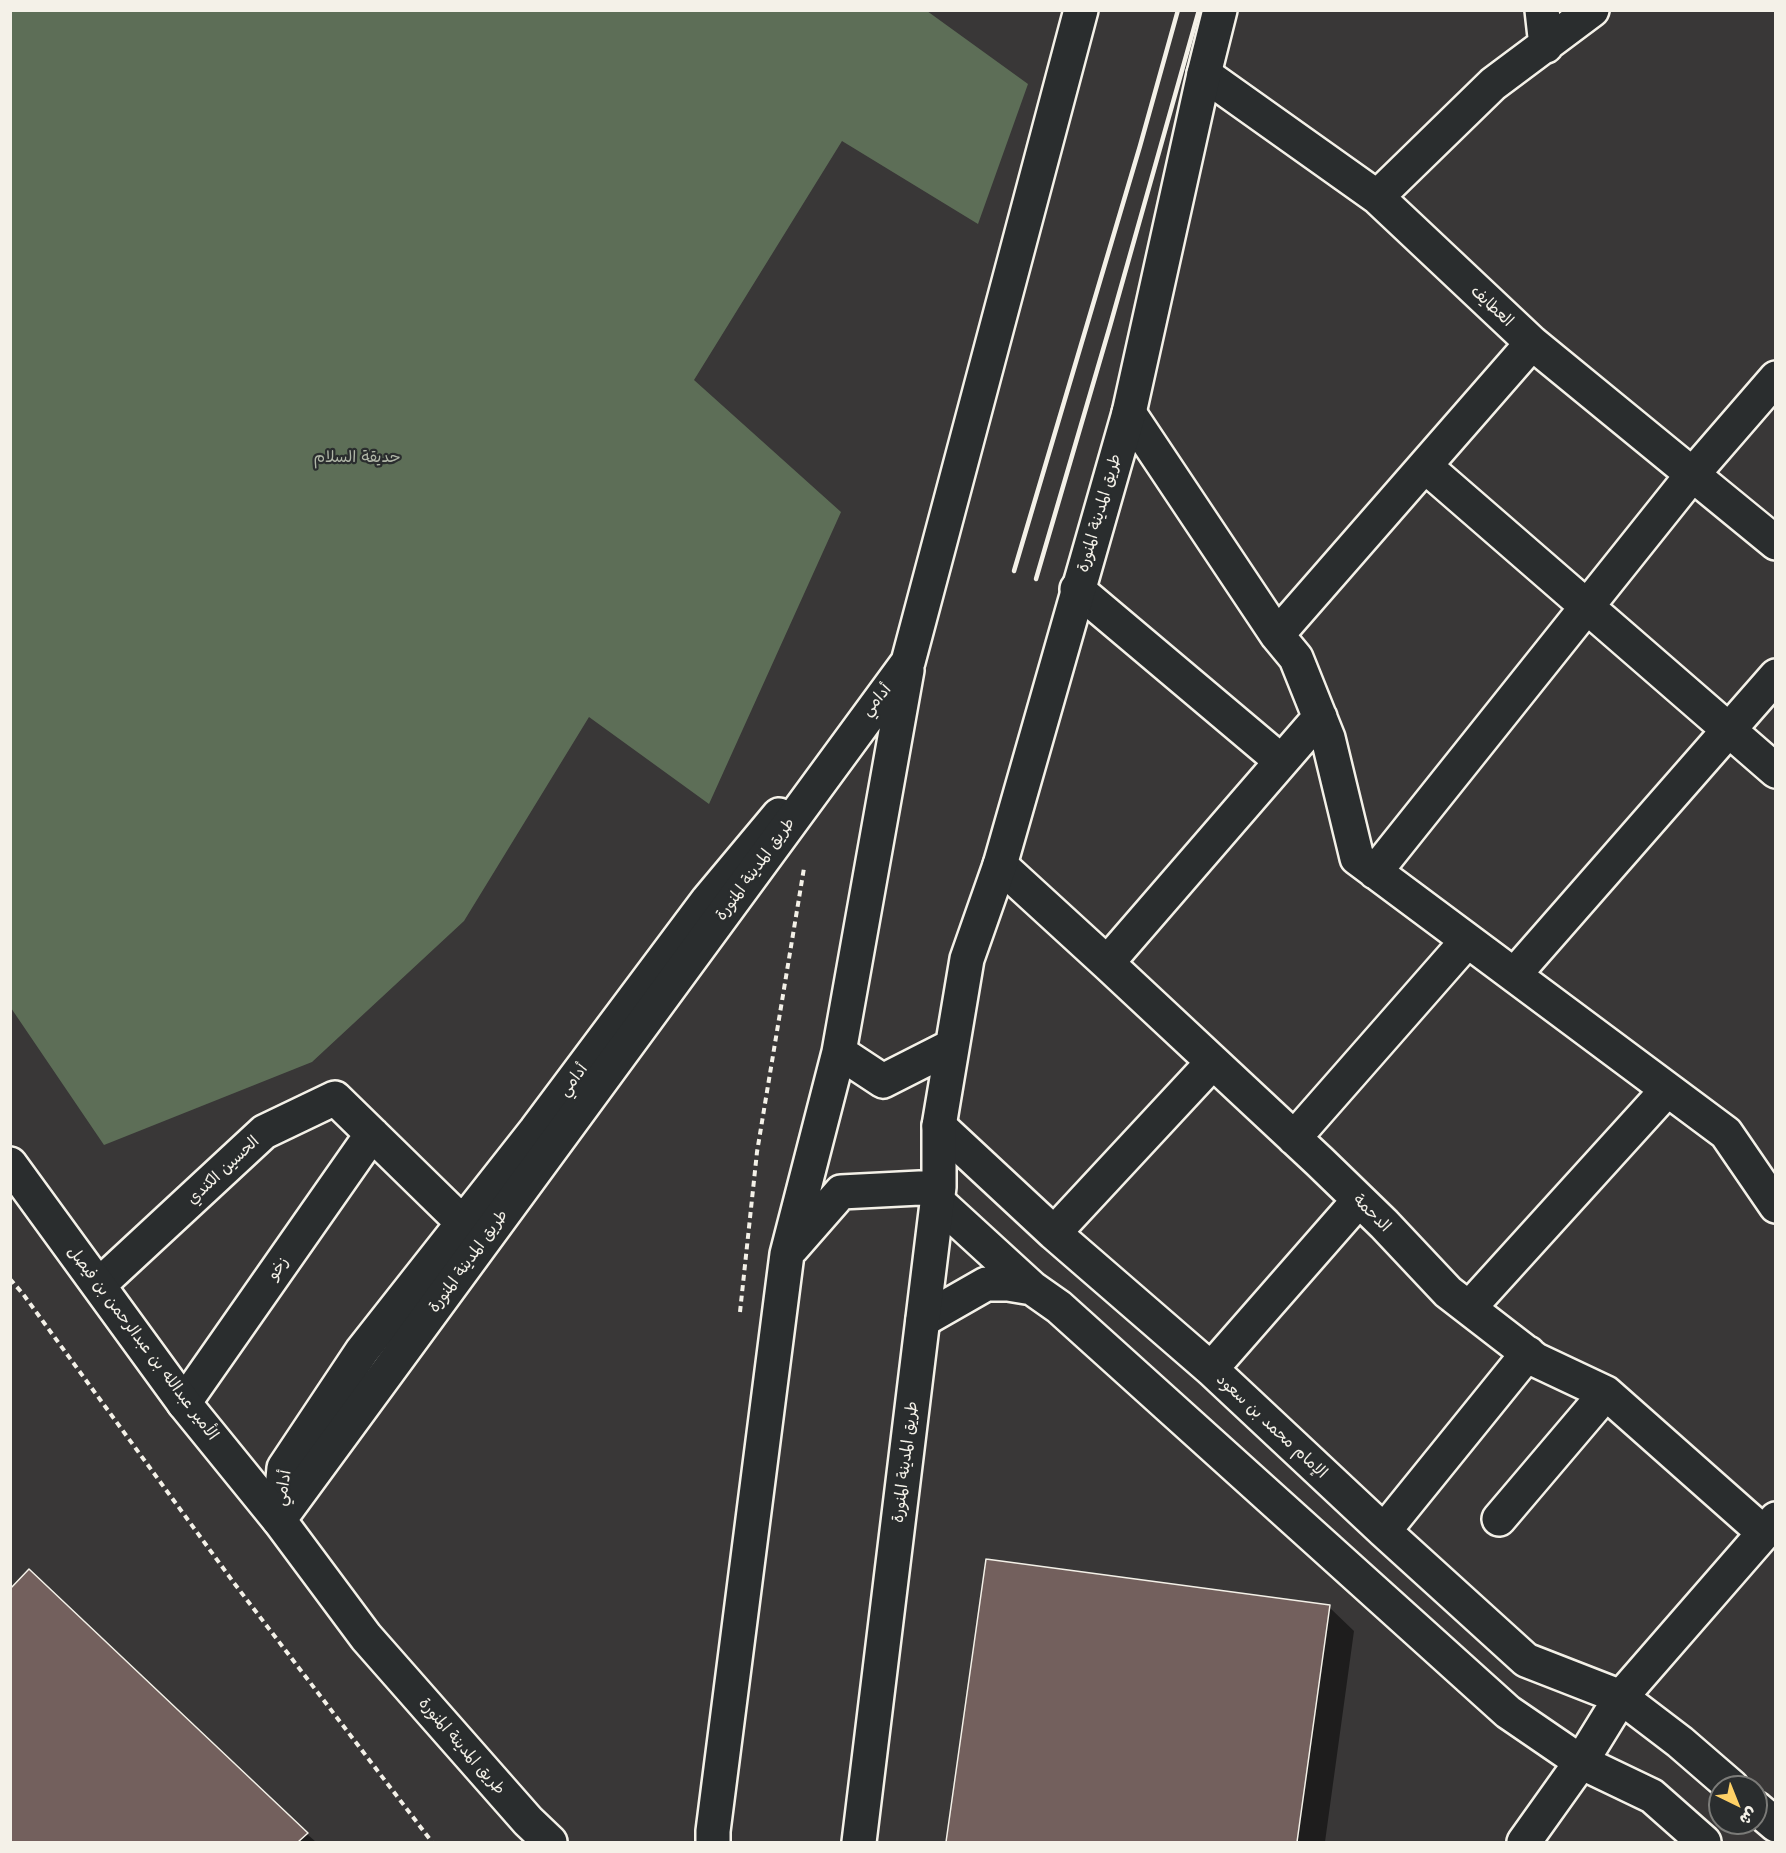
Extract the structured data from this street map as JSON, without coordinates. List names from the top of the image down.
{
  "streets": {
    "street": [
      "العطايف",
      "طريق المدينة المنورة",
      "أدامي",
      "الحسين الكندي",
      "الدحمة",
      "زخو",
      "الأمير عبدالله بن عبدالرحمن بن فيصل",
      "الإمام محمد بن سعود"
    ]
  },
  "crossings": [
    ["العطايف", "طريق المدينة المنورة"],
    ["طريق المدينة المنورة", "أدامي"],
    ["طريق المدينة المنورة", "الدحمة"],
    ["طريق المدينة المنورة", "الأمير عبدالله بن عبدالرحمن بن فيصل"],
    ["طريق المدينة المنورة", "الإمام محمد بن سعود"],
    ["أدامي", "الحسين الكندي"],
    ["أدامي", "الأمير عبدالله بن عبدالرحمن بن فيصل"],
    ["الحسين الكندي", "زخو"],
    ["الحسين الكندي", "الأمير عبدالله بن عبدالرحمن بن فيصل"],
    ["زخو", "الأمير عبدالله بن عبدالرحمن بن فيصل"]
  ],
  "parks": ["حديقة السلام"],
  "north": "bottom right"
}
